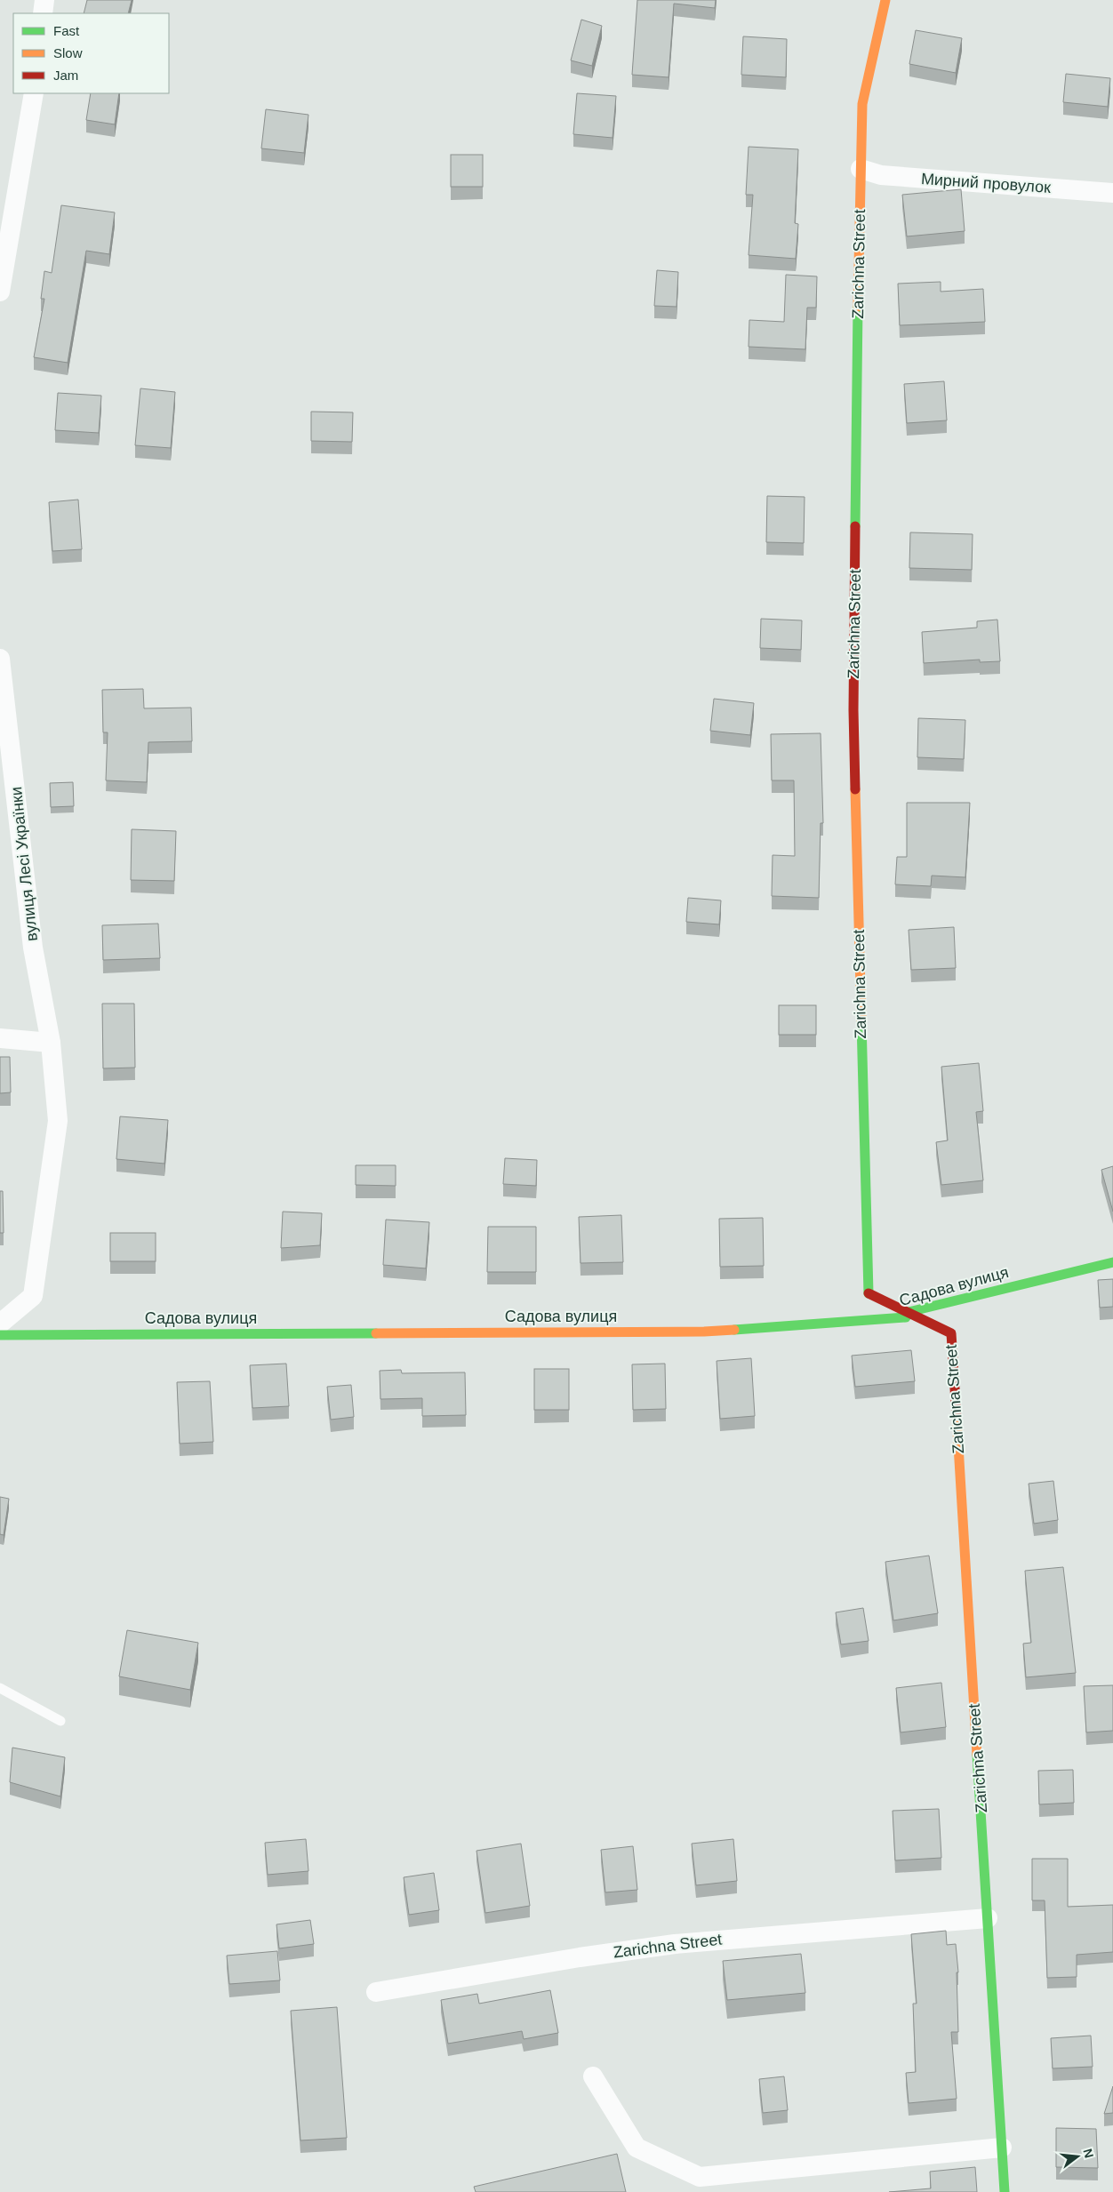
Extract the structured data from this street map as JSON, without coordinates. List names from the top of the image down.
{
  "streets": {
    "street": [
      "Мирний провулок",
      "Zarichna Street",
      "вулиця Лесі Українки",
      "Садова вулиця"
    ]
  },
  "crossings": [
    ["Мирний провулок", "Zarichna Street"],
    ["Zarichna Street", "Садова вулиця"]
  ],
  "legend": ["Fast", "Slow", "Jam"],
  "north": "right"
}
